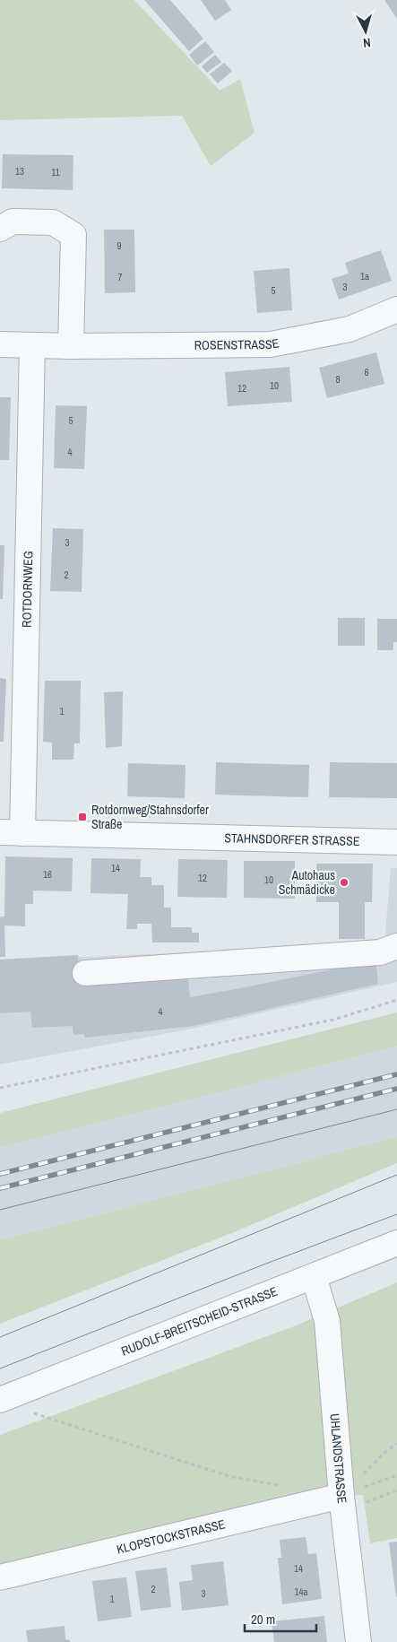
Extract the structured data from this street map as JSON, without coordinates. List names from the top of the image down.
{
  "streets": {
    "street": [
      "ROSENSTRASSE",
      "ROTDORNWEG",
      "STAHNSDORFER STRASSE",
      "RUDOLF-BREITSCHEID-STRASSE",
      "UHLANDSTRASSE",
      "KLOPSTOCKSTRASSE"
    ]
  },
  "crossings": [
    ["ROSENSTRASSE", "ROTDORNWEG"],
    ["ROTDORNWEG", "STAHNSDORFER STRASSE"],
    ["RUDOLF-BREITSCHEID-STRASSE", "UHLANDSTRASSE"],
    ["UHLANDSTRASSE", "KLOPSTOCKSTRASSE"]
  ],
  "places": {
    "transit": ["Rotdornweg/Stahnsdorfer Straße"],
    "other": ["Autohaus Schmädicke"]
  },
  "house_numbers": [
    "13",
    "11",
    "9",
    "1a",
    "7",
    "3",
    "5",
    "6",
    "8",
    "10",
    "12",
    "5",
    "4",
    "3",
    "2",
    "1",
    "14",
    "16",
    "12",
    "10",
    "4",
    "14",
    "2",
    "14a",
    "3",
    "1"
  ],
  "scale_bar": "20 m",
  "north": "bottom"
}
